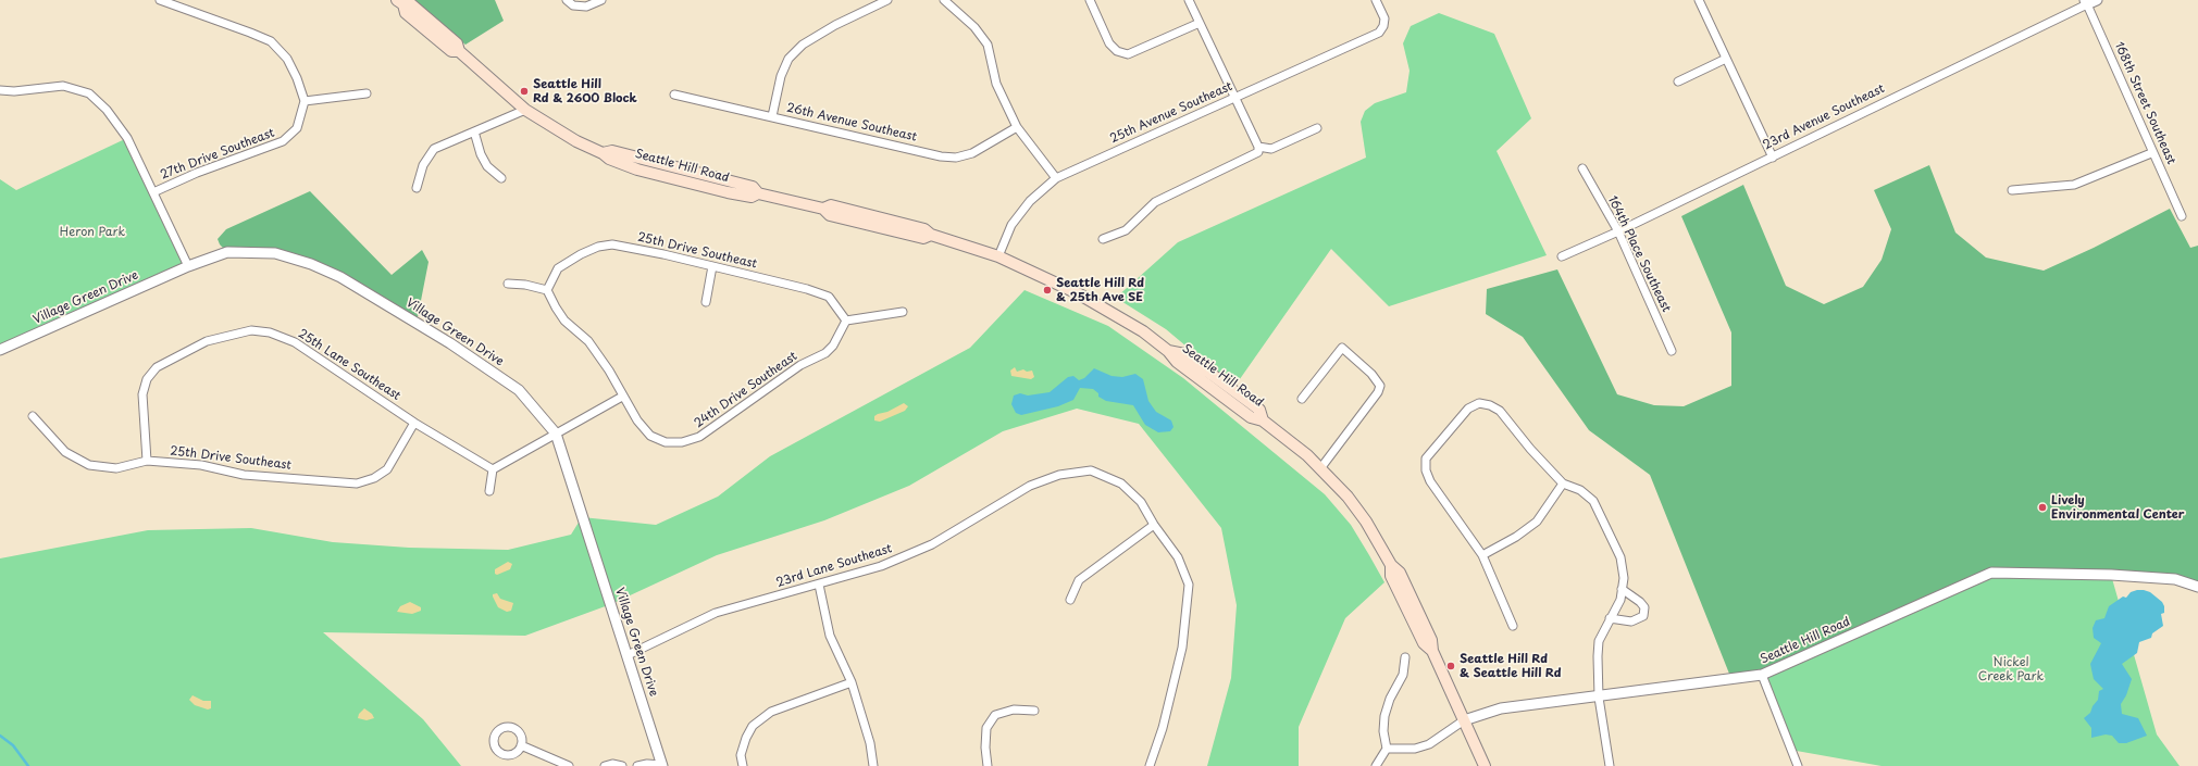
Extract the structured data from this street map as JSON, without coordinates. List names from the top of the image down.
{
  "streets": {
    "main road": ["Seattle Hill Road"],
    "street": [
      "168th Street Southeast",
      "25th Avenue Southeast",
      "23rd Avenue Southeast",
      "26th Avenue Southeast",
      "27th Drive Southeast",
      "25th Drive Southeast",
      "164th Place Southeast",
      "Village Green Drive",
      "25th Lane Southeast",
      "24th Drive Southeast",
      "23rd Lane Southeast"
    ]
  },
  "crossings": [
    ["168th Street Southeast", "23rd Avenue Southeast"],
    ["25th Avenue Southeast", "Seattle Hill Road"],
    ["23rd Avenue Southeast", "164th Place Southeast"],
    ["25th Drive Southeast", "25th Lane Southeast"],
    ["25th Drive Southeast", "24th Drive Southeast"],
    ["Village Green Drive", "23rd Lane Southeast"]
  ],
  "parks": ["Heron Park", "Nickel Creek Park"],
  "places": [
    "Seattle Hill Rd & 2600 Block",
    "Seattle Hill Rd & 25th Ave SE",
    "Lively Environmental Center",
    "Seattle Hill Rd & Seattle Hill Rd"
  ]
}
